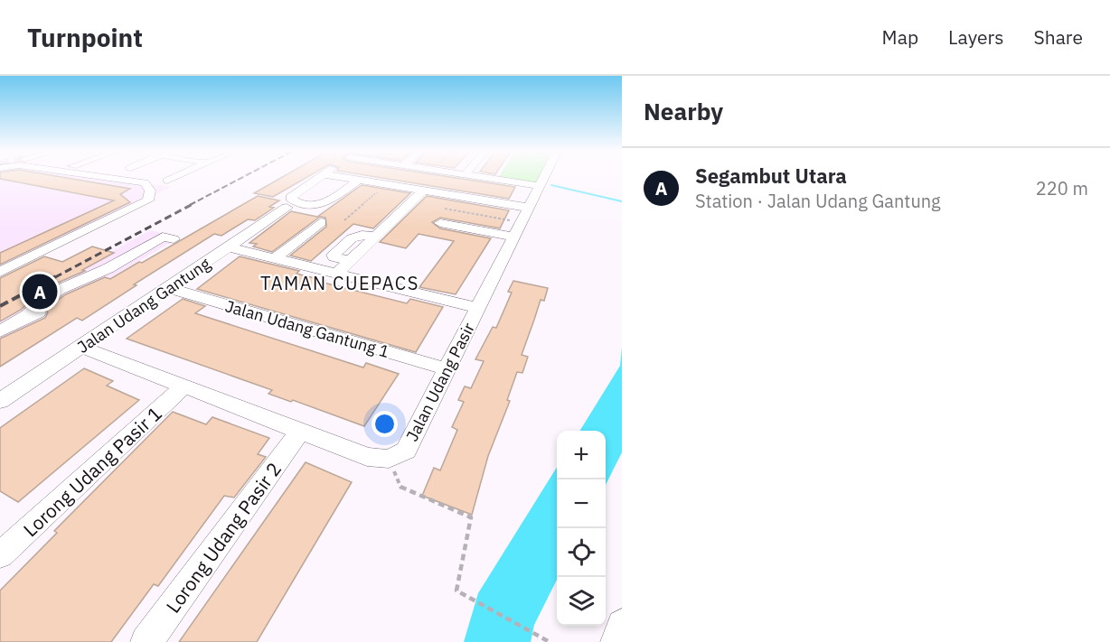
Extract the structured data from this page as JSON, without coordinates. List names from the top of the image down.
{
  "streets": {
    "street": [
      "Jalan Udang Gantung",
      "Jalan Udang Gantung 1",
      "Jalan Udang Pasir",
      "Lorong Udang Pasir 1",
      "Lorong Udang Pasir 2"
    ]
  },
  "crossings": [
    ["Jalan Udang Gantung", "Jalan Udang Gantung 1"],
    ["Jalan Udang Gantung 1", "Jalan Udang Pasir"]
  ],
  "districts": ["TAMAN CUEPACS"],
  "page": {
    "header": "Turnpoint",
    "nav": ["Map", "Layers", "Share"],
    "heading": "Nearby",
    "list": [
      {
        "mark": "A",
        "name": "Segambut Utara",
        "note": "Station · Jalan Udang Gantung",
        "value": "220 m"
      }
    ],
    "pins": "A",
    "map_buttons": ["+", "−"]
  }
}
